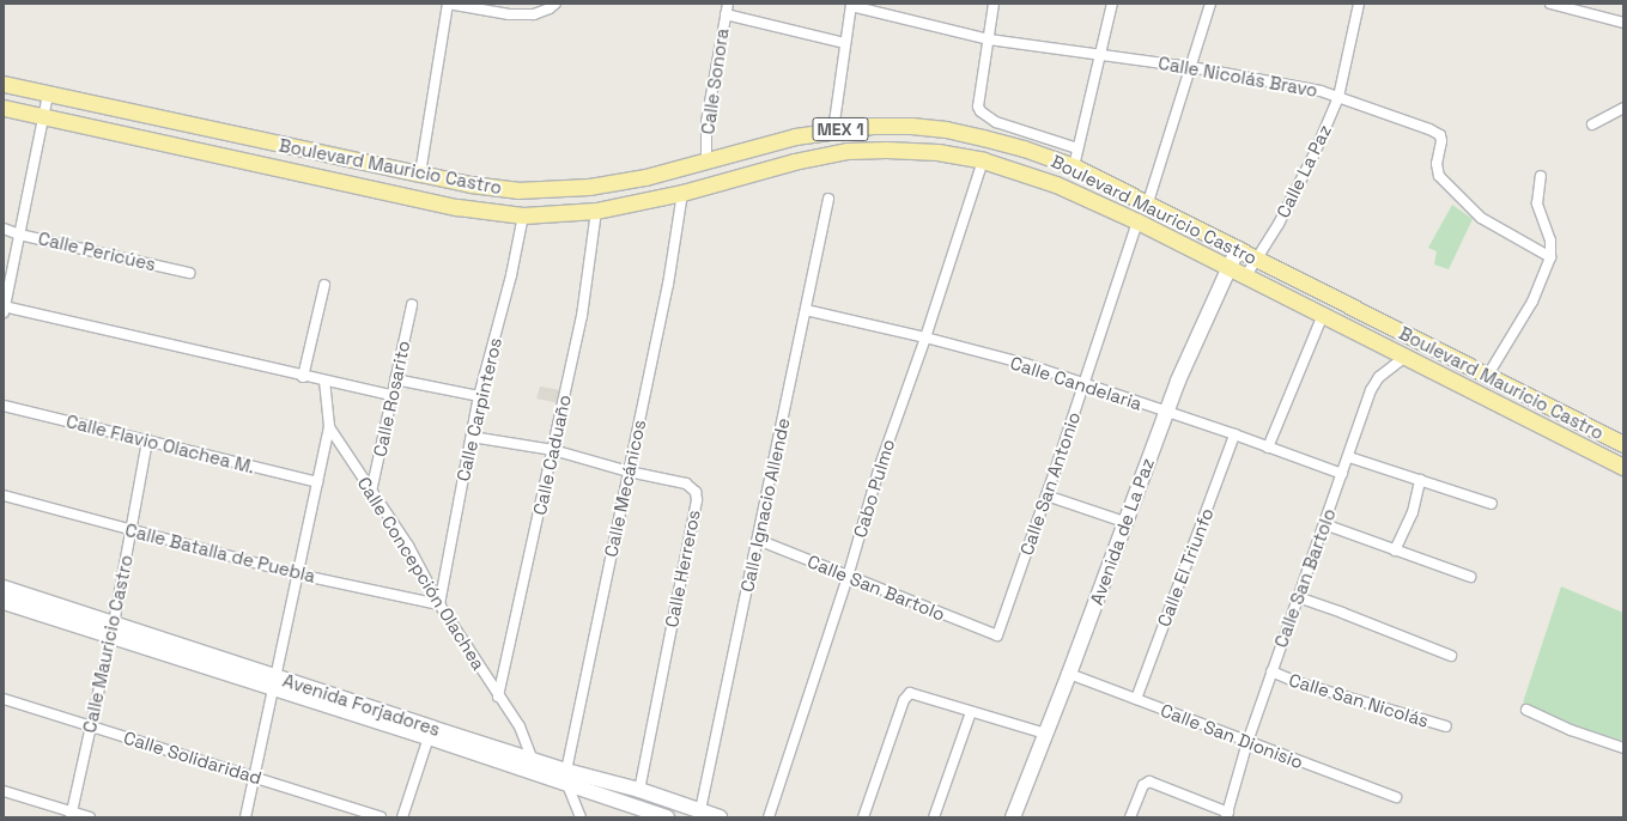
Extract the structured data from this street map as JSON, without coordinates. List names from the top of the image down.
{
  "streets": {
    "main road": [
      "MEX 1",
      "Boulevard Mauricio Castro",
      "Avenida de La Paz",
      "Avenida Forjadores"
    ],
    "street": [
      "Calle Nicolás Bravo",
      "Calle Sonora",
      "Calle La Paz",
      "Calle Pericúes",
      "Calle Candelaria",
      "Calle Rosarito",
      "Calle Carpinteros",
      "Calle Flavio Olachea M.",
      "Calle Caduaño",
      "Calle San Antonio",
      "Calle Mecánicos",
      "Cabo Pulmo",
      "Calle Ignacio Allende",
      "Calle Batalla de Puebla",
      "Calle El Triunfo",
      "Calle Herreros",
      "Calle Concepción Olachea",
      "Calle San Bartolo",
      "Calle Mauricio Castro",
      "Calle San Nicolás",
      "Calle San Dionisio",
      "Calle Solidaridad"
    ]
  },
  "crossings": [
    ["Calle Nicolás Bravo", "Calle La Paz"],
    ["Calle Sonora", "Boulevard Mauricio Castro"],
    ["Boulevard Mauricio Castro", "Calle La Paz"],
    ["Boulevard Mauricio Castro", "Calle Carpinteros"],
    ["Boulevard Mauricio Castro", "Calle Caduaño"],
    ["Boulevard Mauricio Castro", "Calle San Antonio"],
    ["Boulevard Mauricio Castro", "Calle Mecánicos"],
    ["Boulevard Mauricio Castro", "Cabo Pulmo"],
    ["Boulevard Mauricio Castro", "Avenida de La Paz"],
    ["Boulevard Mauricio Castro", "Calle San Bartolo"],
    ["Calle Candelaria", "Calle San Antonio"],
    ["Calle Candelaria", "Cabo Pulmo"],
    ["Calle Candelaria", "Calle Ignacio Allende"],
    ["Calle Candelaria", "Avenida de La Paz"],
    ["Calle Candelaria", "Calle El Triunfo"],
    ["Calle Candelaria", "Calle San Bartolo"],
    ["Calle Rosarito", "Calle Concepción Olachea"],
    ["Calle Carpinteros", "Calle Batalla de Puebla"],
    ["Calle Carpinteros", "Calle Herreros"],
    ["Calle Carpinteros", "Calle Concepción Olachea"],
    ["Calle Flavio Olachea M.", "Calle Mauricio Castro"],
    ["Calle Caduaño", "Calle Herreros"],
    ["Calle Caduaño", "Calle Concepción Olachea"],
    ["Calle San Antonio", "Calle San Bartolo"],
    ["Calle Mecánicos", "Calle Herreros"],
    ["Calle Mecánicos", "Avenida Forjadores"],
    ["Cabo Pulmo", "Calle San Bartolo"],
    ["Calle Ignacio Allende", "Calle San Bartolo"],
    ["Calle Ignacio Allende", "Avenida Forjadores"],
    ["Avenida de La Paz", "Calle San Dionisio"],
    ["Calle Batalla de Puebla", "Calle Concepción Olachea"],
    ["Calle Batalla de Puebla", "Calle Mauricio Castro"],
    ["Calle El Triunfo", "Calle San Dionisio"],
    ["Calle Herreros", "Avenida Forjadores"],
    ["Calle Concepción Olachea", "Avenida Forjadores"],
    ["Calle San Bartolo", "Calle San Nicolás"],
    ["Calle San Bartolo", "Calle San Dionisio"],
    ["Calle Mauricio Castro", "Avenida Forjadores"],
    ["Calle Mauricio Castro", "Calle Solidaridad"]
  ]
}
